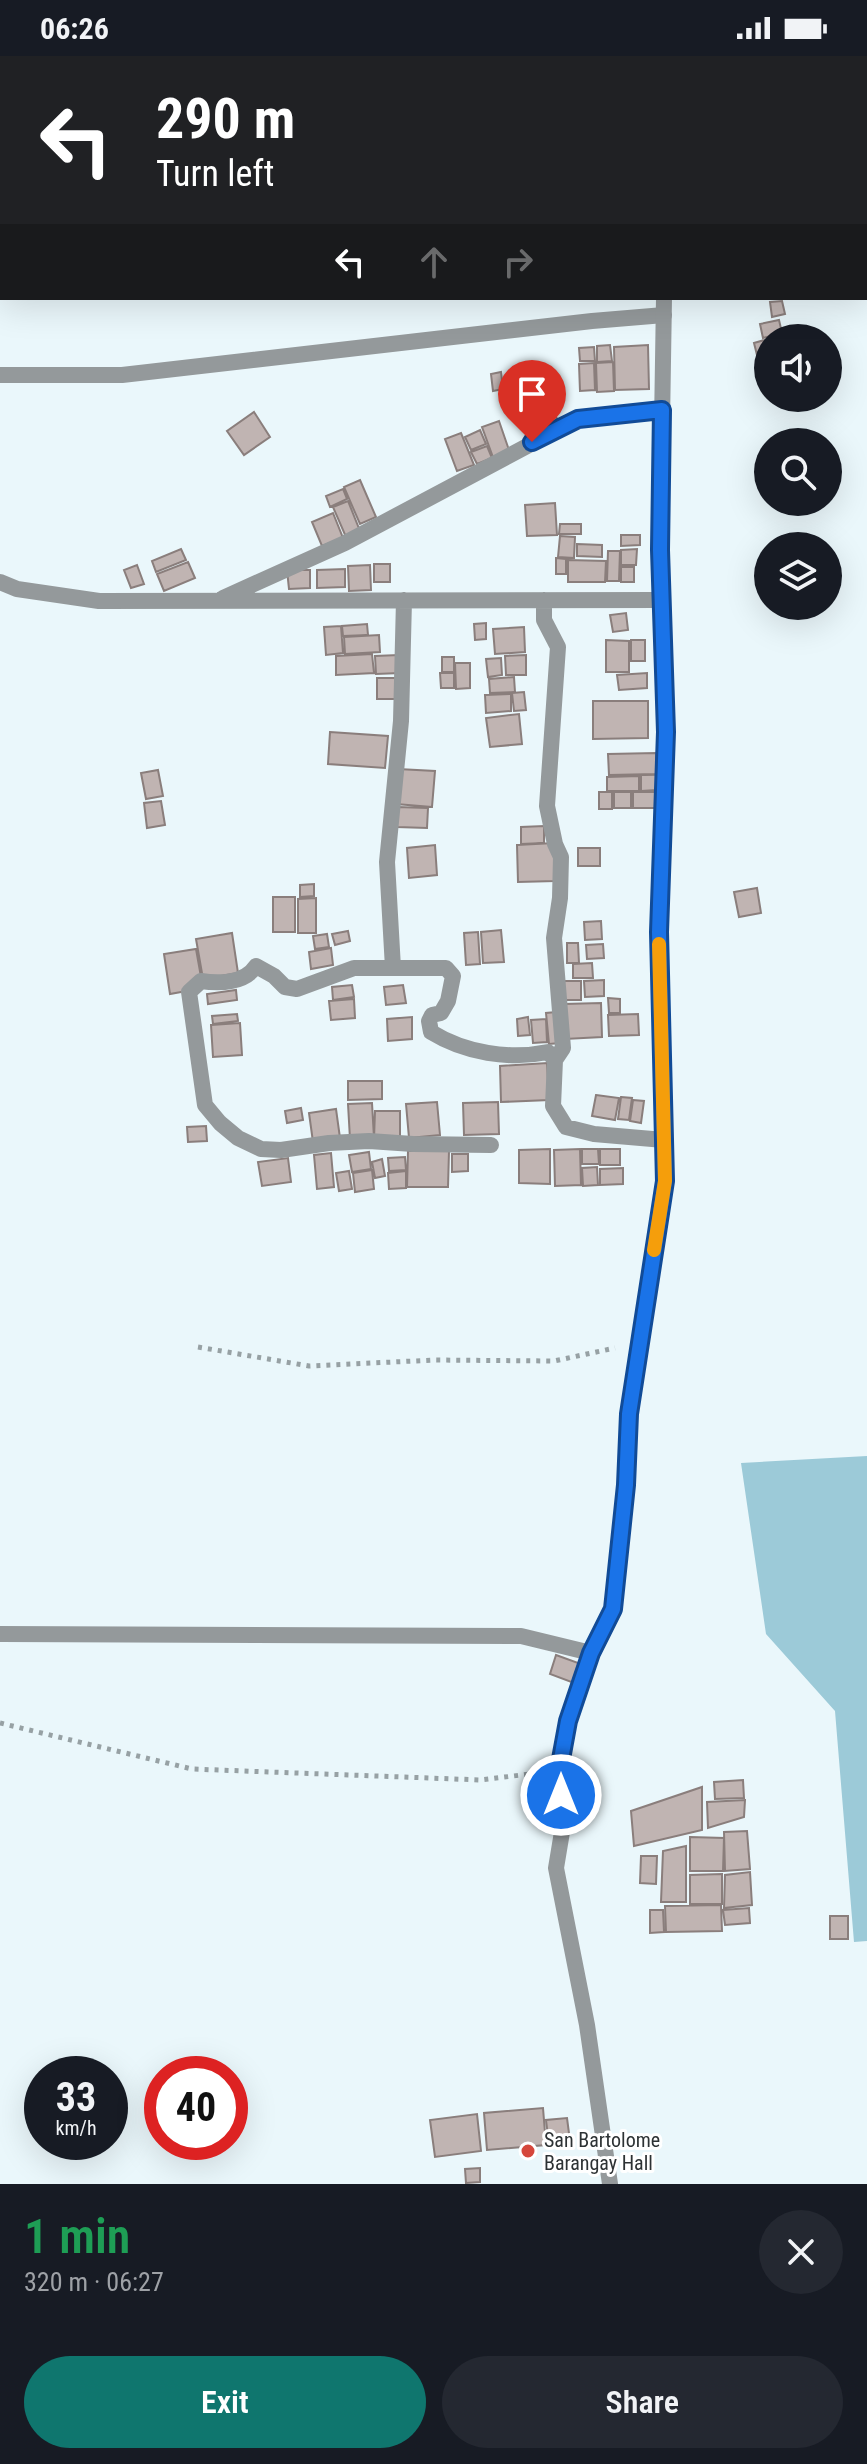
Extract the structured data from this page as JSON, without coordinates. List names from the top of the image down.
{
  "places": ["San Bartolome Barangay Hall"],
  "page": {
    "status": "06:26",
    "turn": ["290 m", "Turn left"],
    "speed": "33 km/h",
    "limit": "40",
    "heading": ["1 min", "320 m · 06:27"],
    "buttons": ["Exit", "Share"]
  }
}
